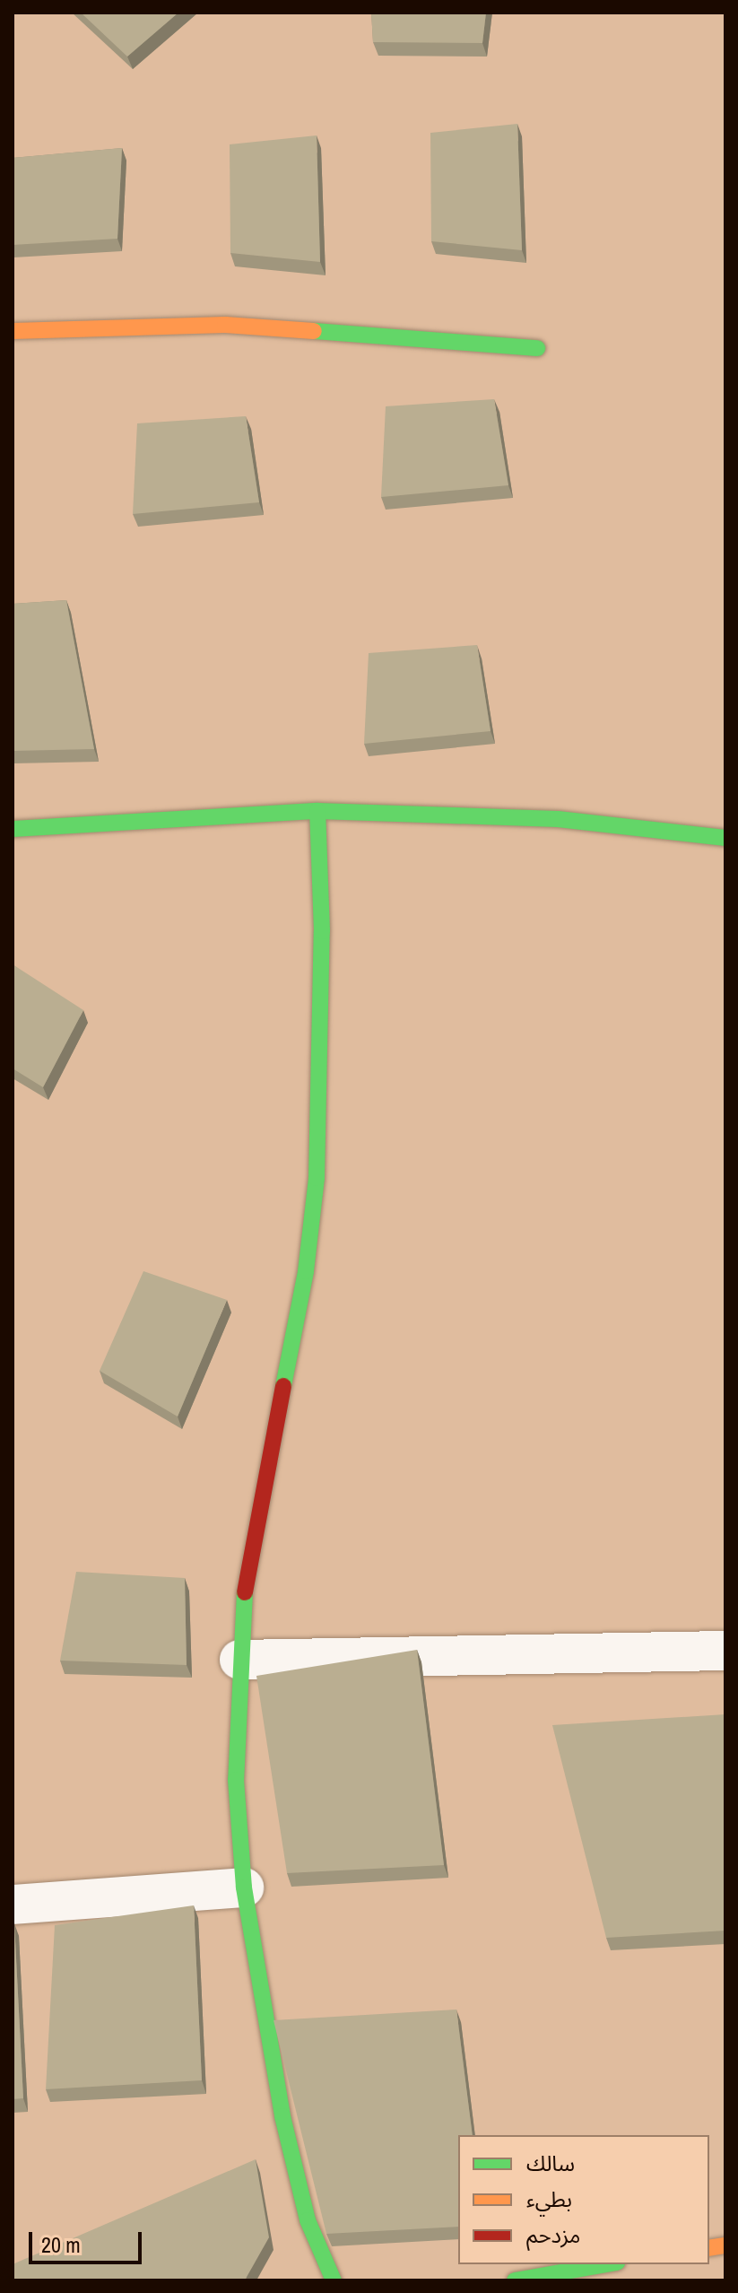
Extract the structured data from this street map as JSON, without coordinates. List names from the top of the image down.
{
  "legend": ["سالك", "بطيء", "مزدحم"],
  "scale_bar": "20 m"
}
